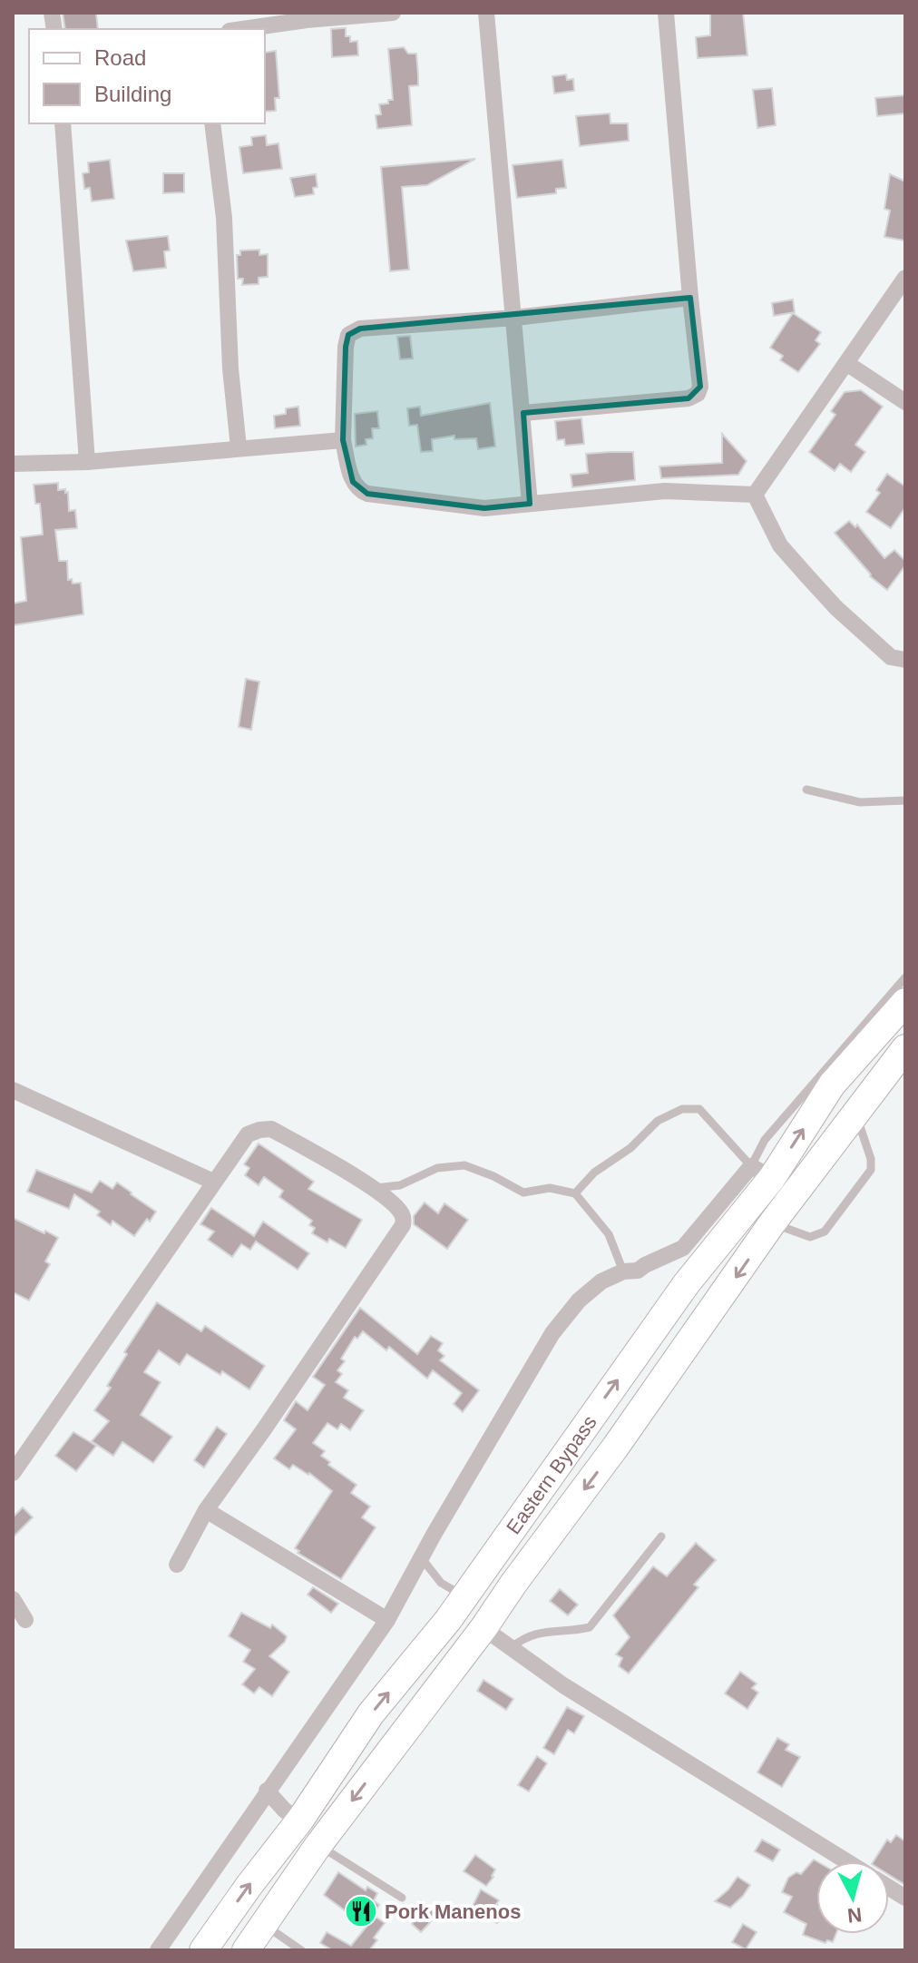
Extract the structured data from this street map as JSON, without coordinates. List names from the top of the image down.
{
  "streets": {
    "main road": ["Eastern Bypass"]
  },
  "places": {
    "restaurant": ["Pork Manenos"]
  },
  "legend": ["Road", "Building"],
  "north": "bottom"
}
